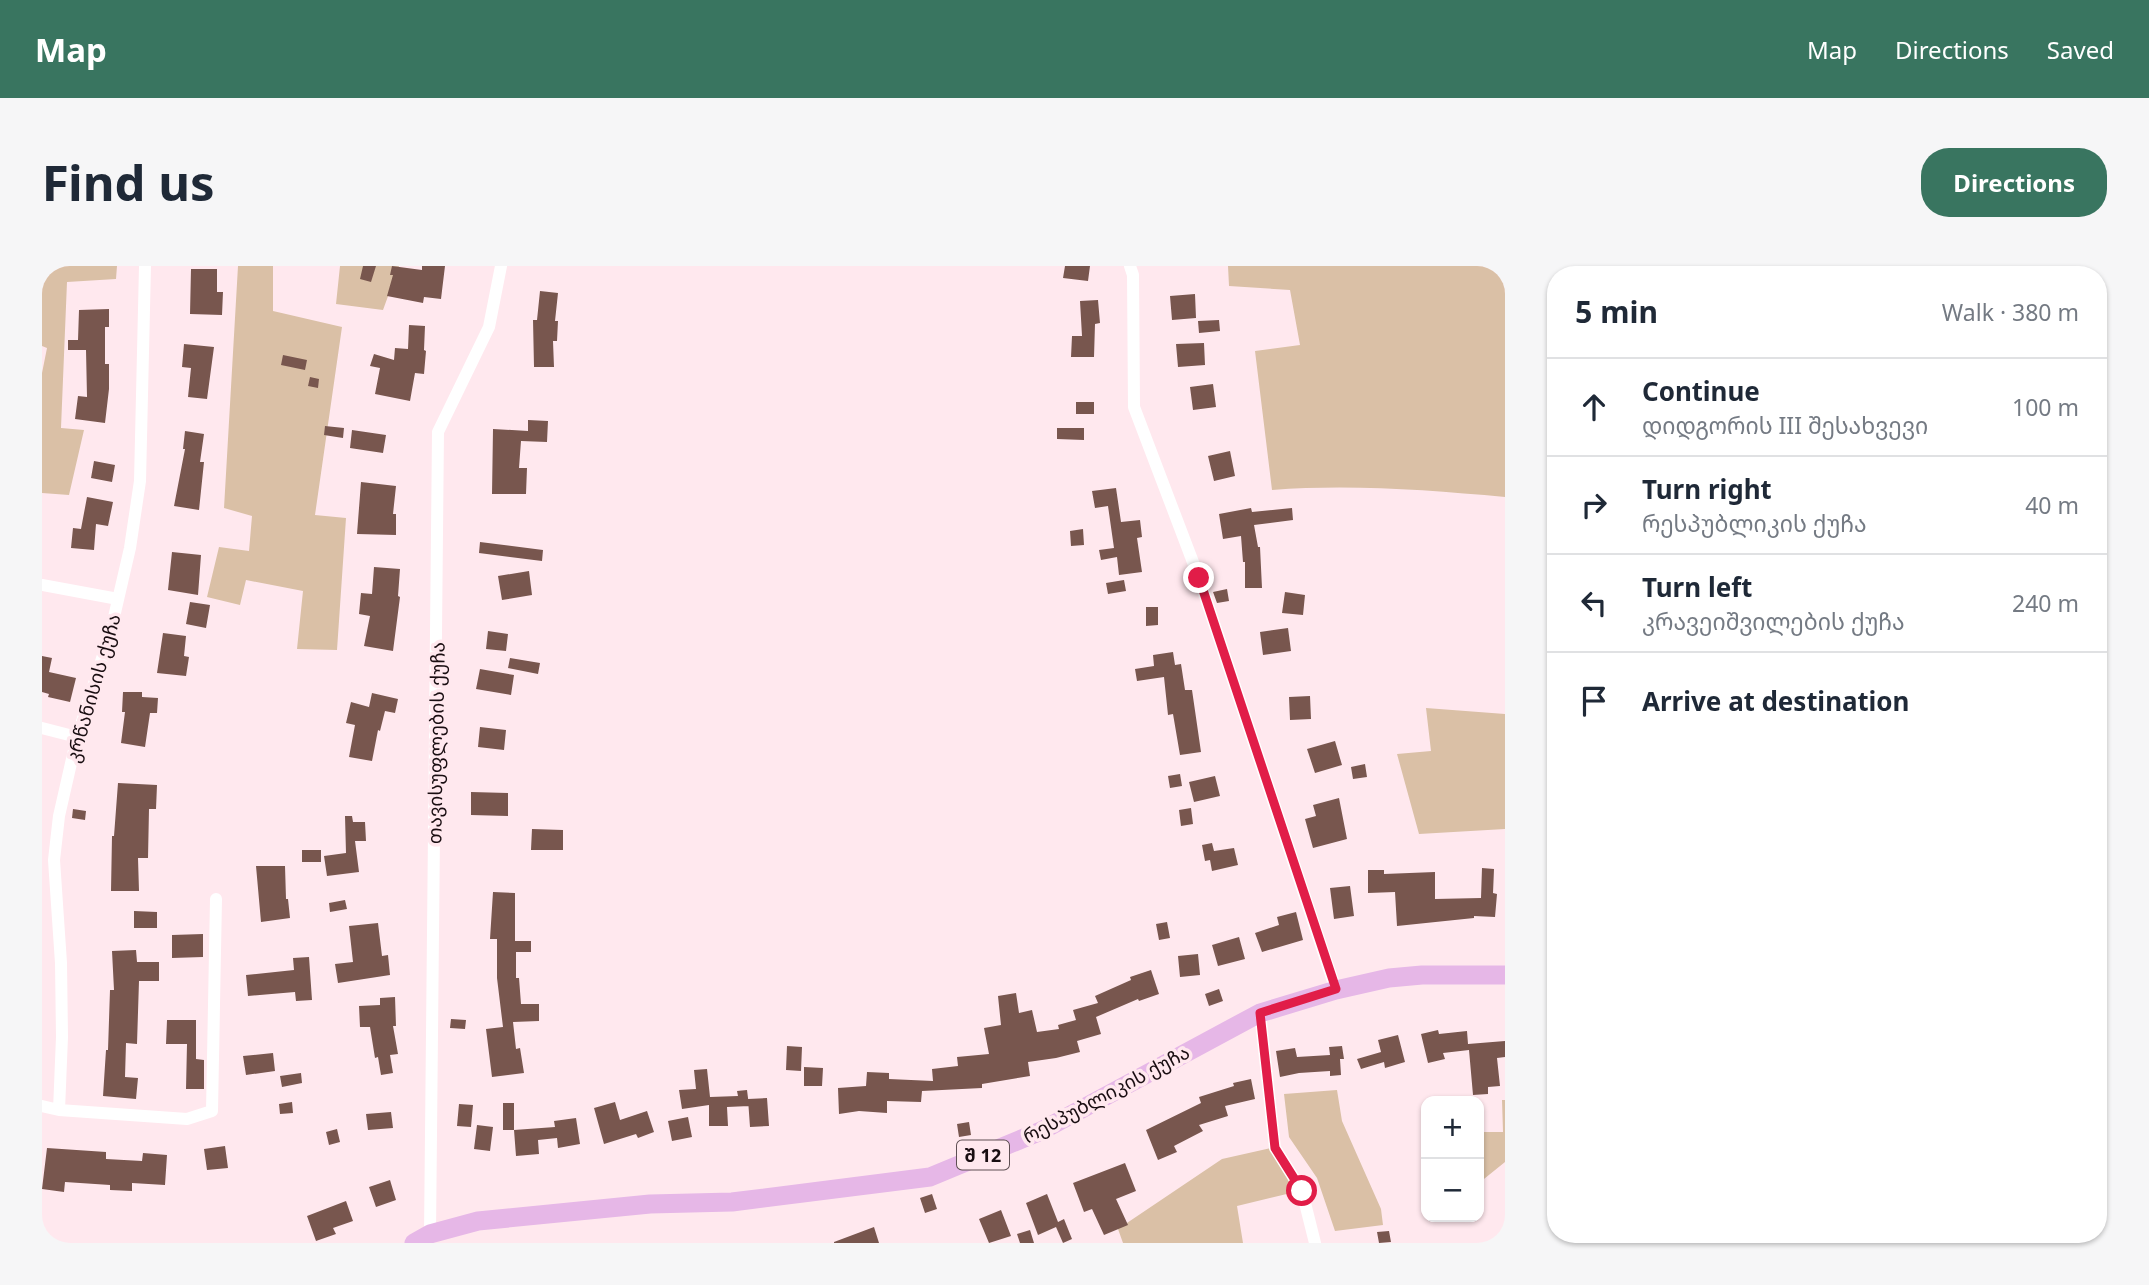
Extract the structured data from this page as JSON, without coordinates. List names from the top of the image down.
{
  "streets": {
    "main road": ["რესპუბლიკის ქუჩა", "შ 12"],
    "street": ["კრწანისის ქუჩა", "თავისუფლების ქუჩა"]
  },
  "crossings": [
    ["თავისუფლების ქუჩა", "რესპუბლიკის ქუჩა"]
  ],
  "page": {
    "header": "Map",
    "nav": ["Map", "Directions", "Saved"],
    "buttons": "Directions",
    "title": "Find us",
    "heading": ["5 min", "Walk · 380 m"],
    "list": [
      ["Continue", "დიდგორის III შესახვევი", "100 m"],
      ["Turn right", "რესპუბლიკის ქუჩა", "40 m"],
      ["Turn left", "კრავეიშვილების ქუჩა", "240 m"],
      "Arrive at destination"
    ],
    "map_buttons": ["+", "−"]
  }
}
